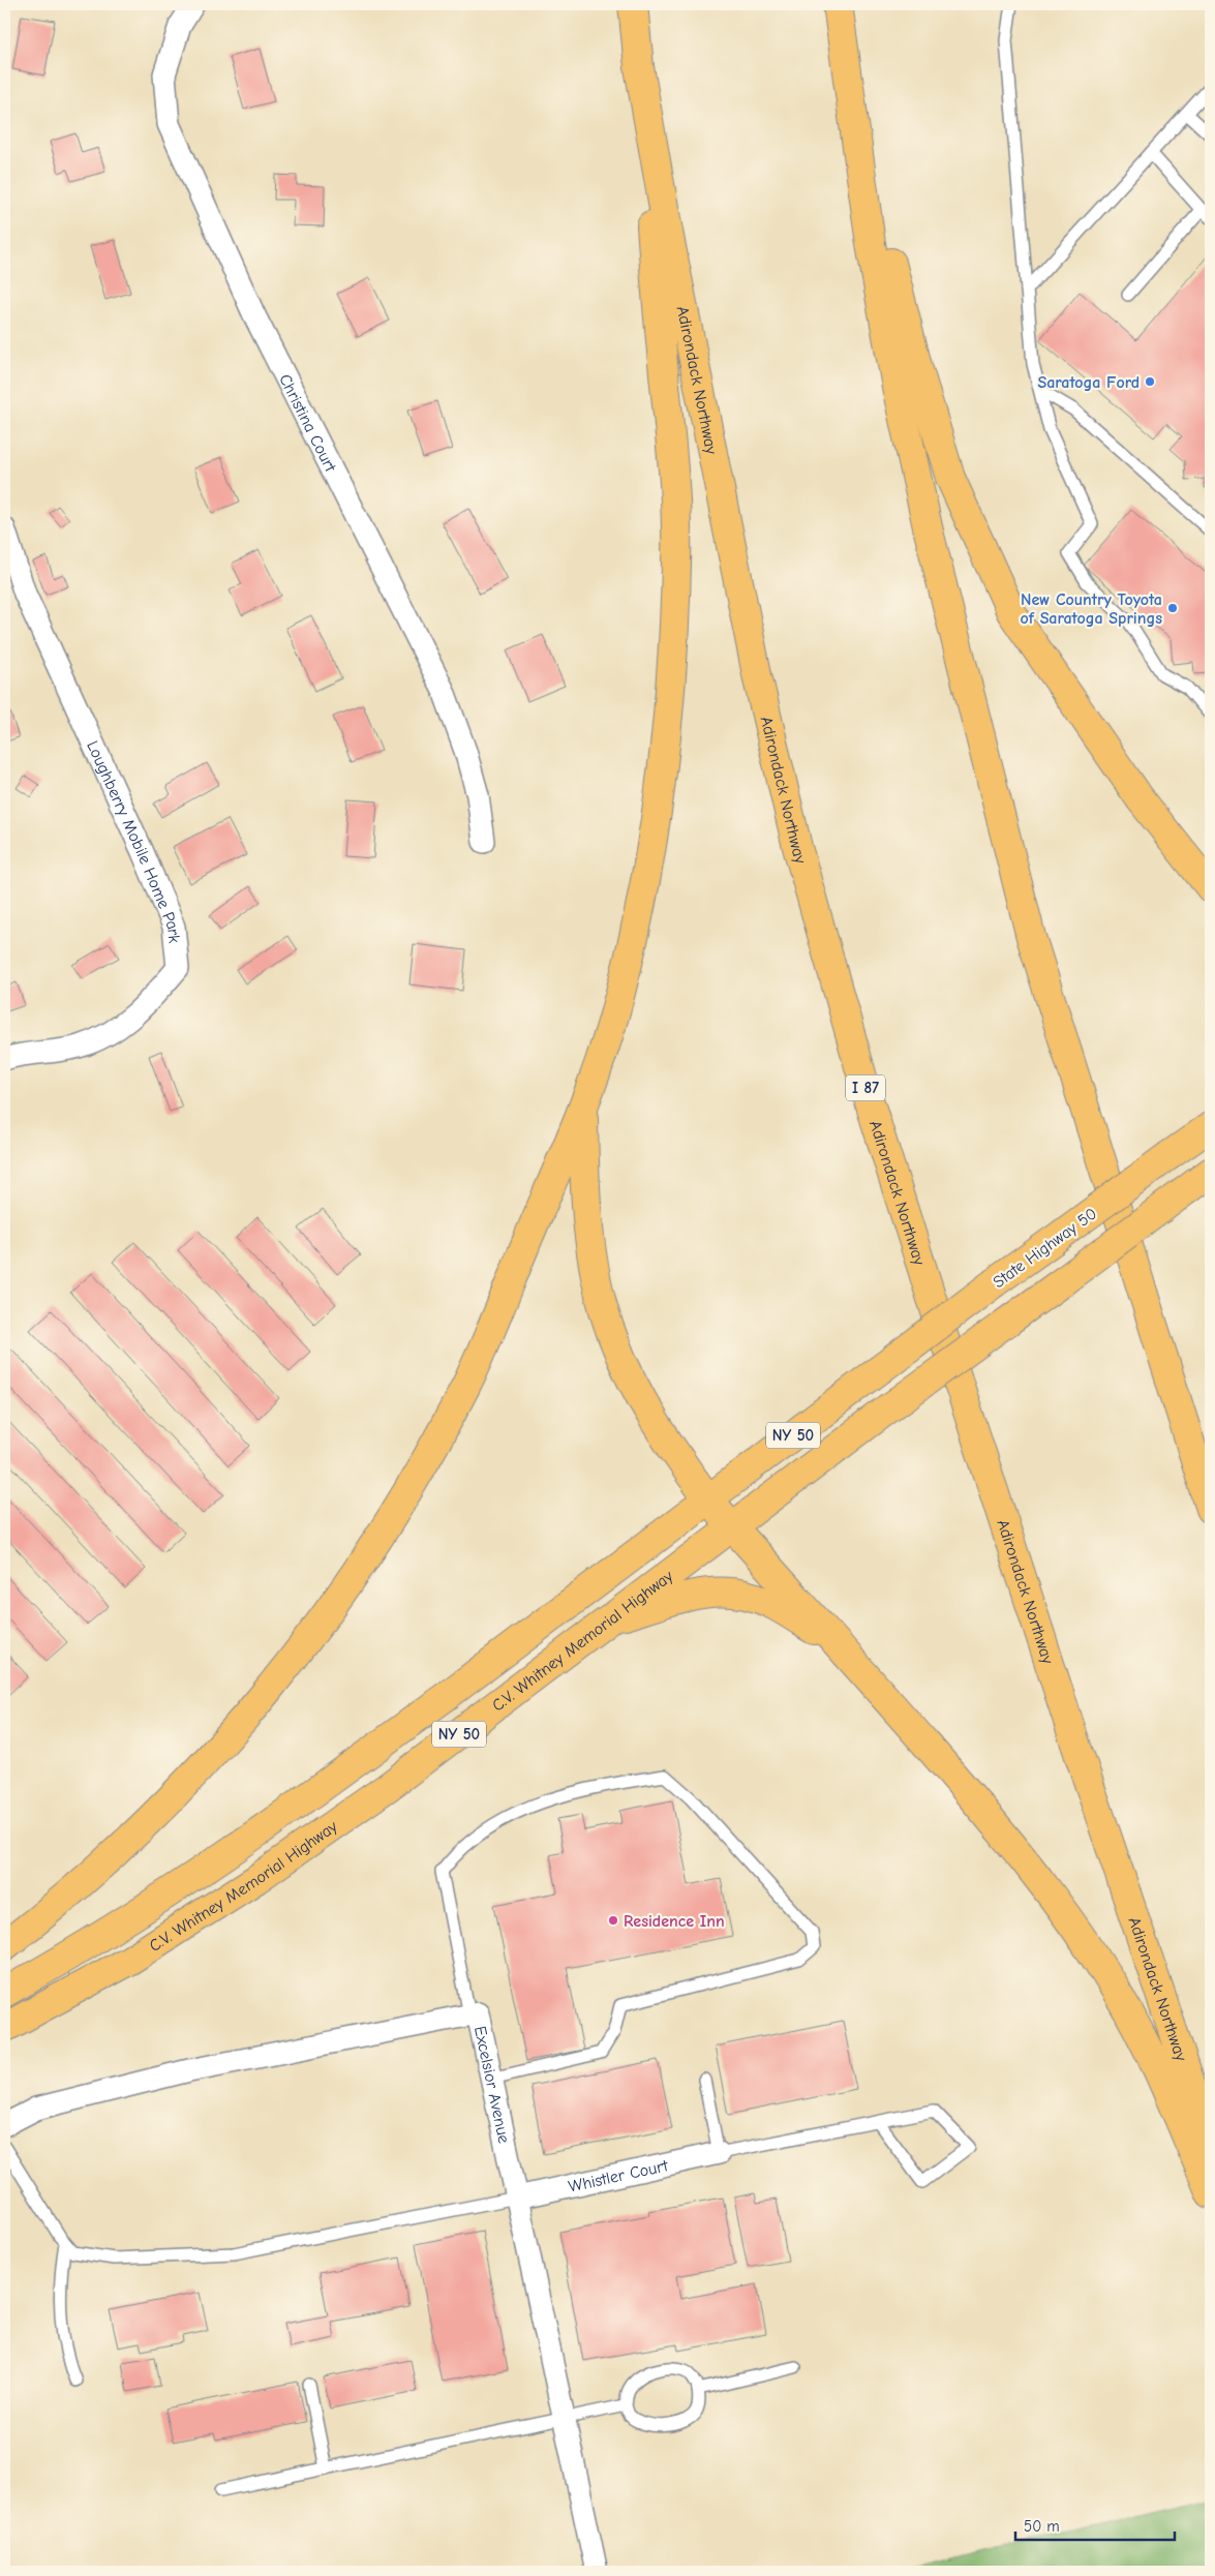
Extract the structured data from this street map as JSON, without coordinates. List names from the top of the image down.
{
  "streets": {
    "highway": [
      "Adirondack Northway",
      "I 87",
      "State Highway 50",
      "NY 50",
      "C.V. Whitney Memorial Highway"
    ],
    "street": [
      "Christina Court",
      "Loughberry Mobile Home Park",
      "Excelsior Avenue",
      "Whistler Court"
    ]
  },
  "crossings": [
    ["State Highway 50", "C.V. Whitney Memorial Highway"],
    ["Excelsior Avenue", "Whistler Court"]
  ],
  "places": ["Saratoga Ford", "New Country Toyota of Saratoga Springs", "Residence Inn"],
  "scale_bar": "50 m"
}
